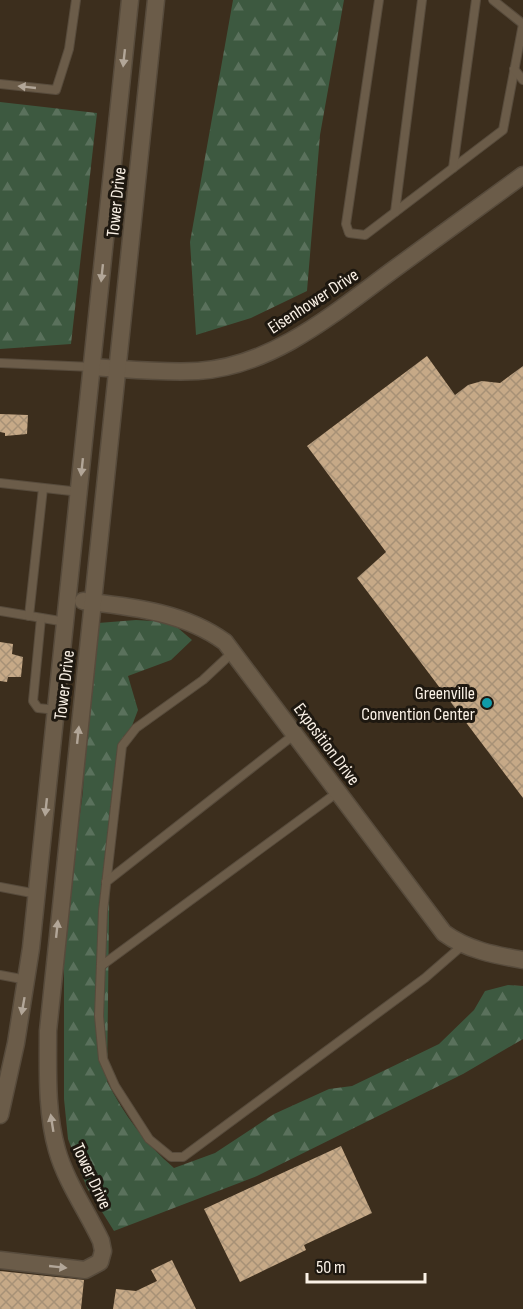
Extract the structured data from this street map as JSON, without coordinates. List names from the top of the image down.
{
  "streets": {
    "street": ["Tower Drive", "Eisenhower Drive", "Exposition Drive"]
  },
  "crossings": [
    ["Tower Drive", "Eisenhower Drive"],
    ["Tower Drive", "Exposition Drive"]
  ],
  "places": ["Greenville Convention Center"],
  "scale_bar": "50 m"
}
